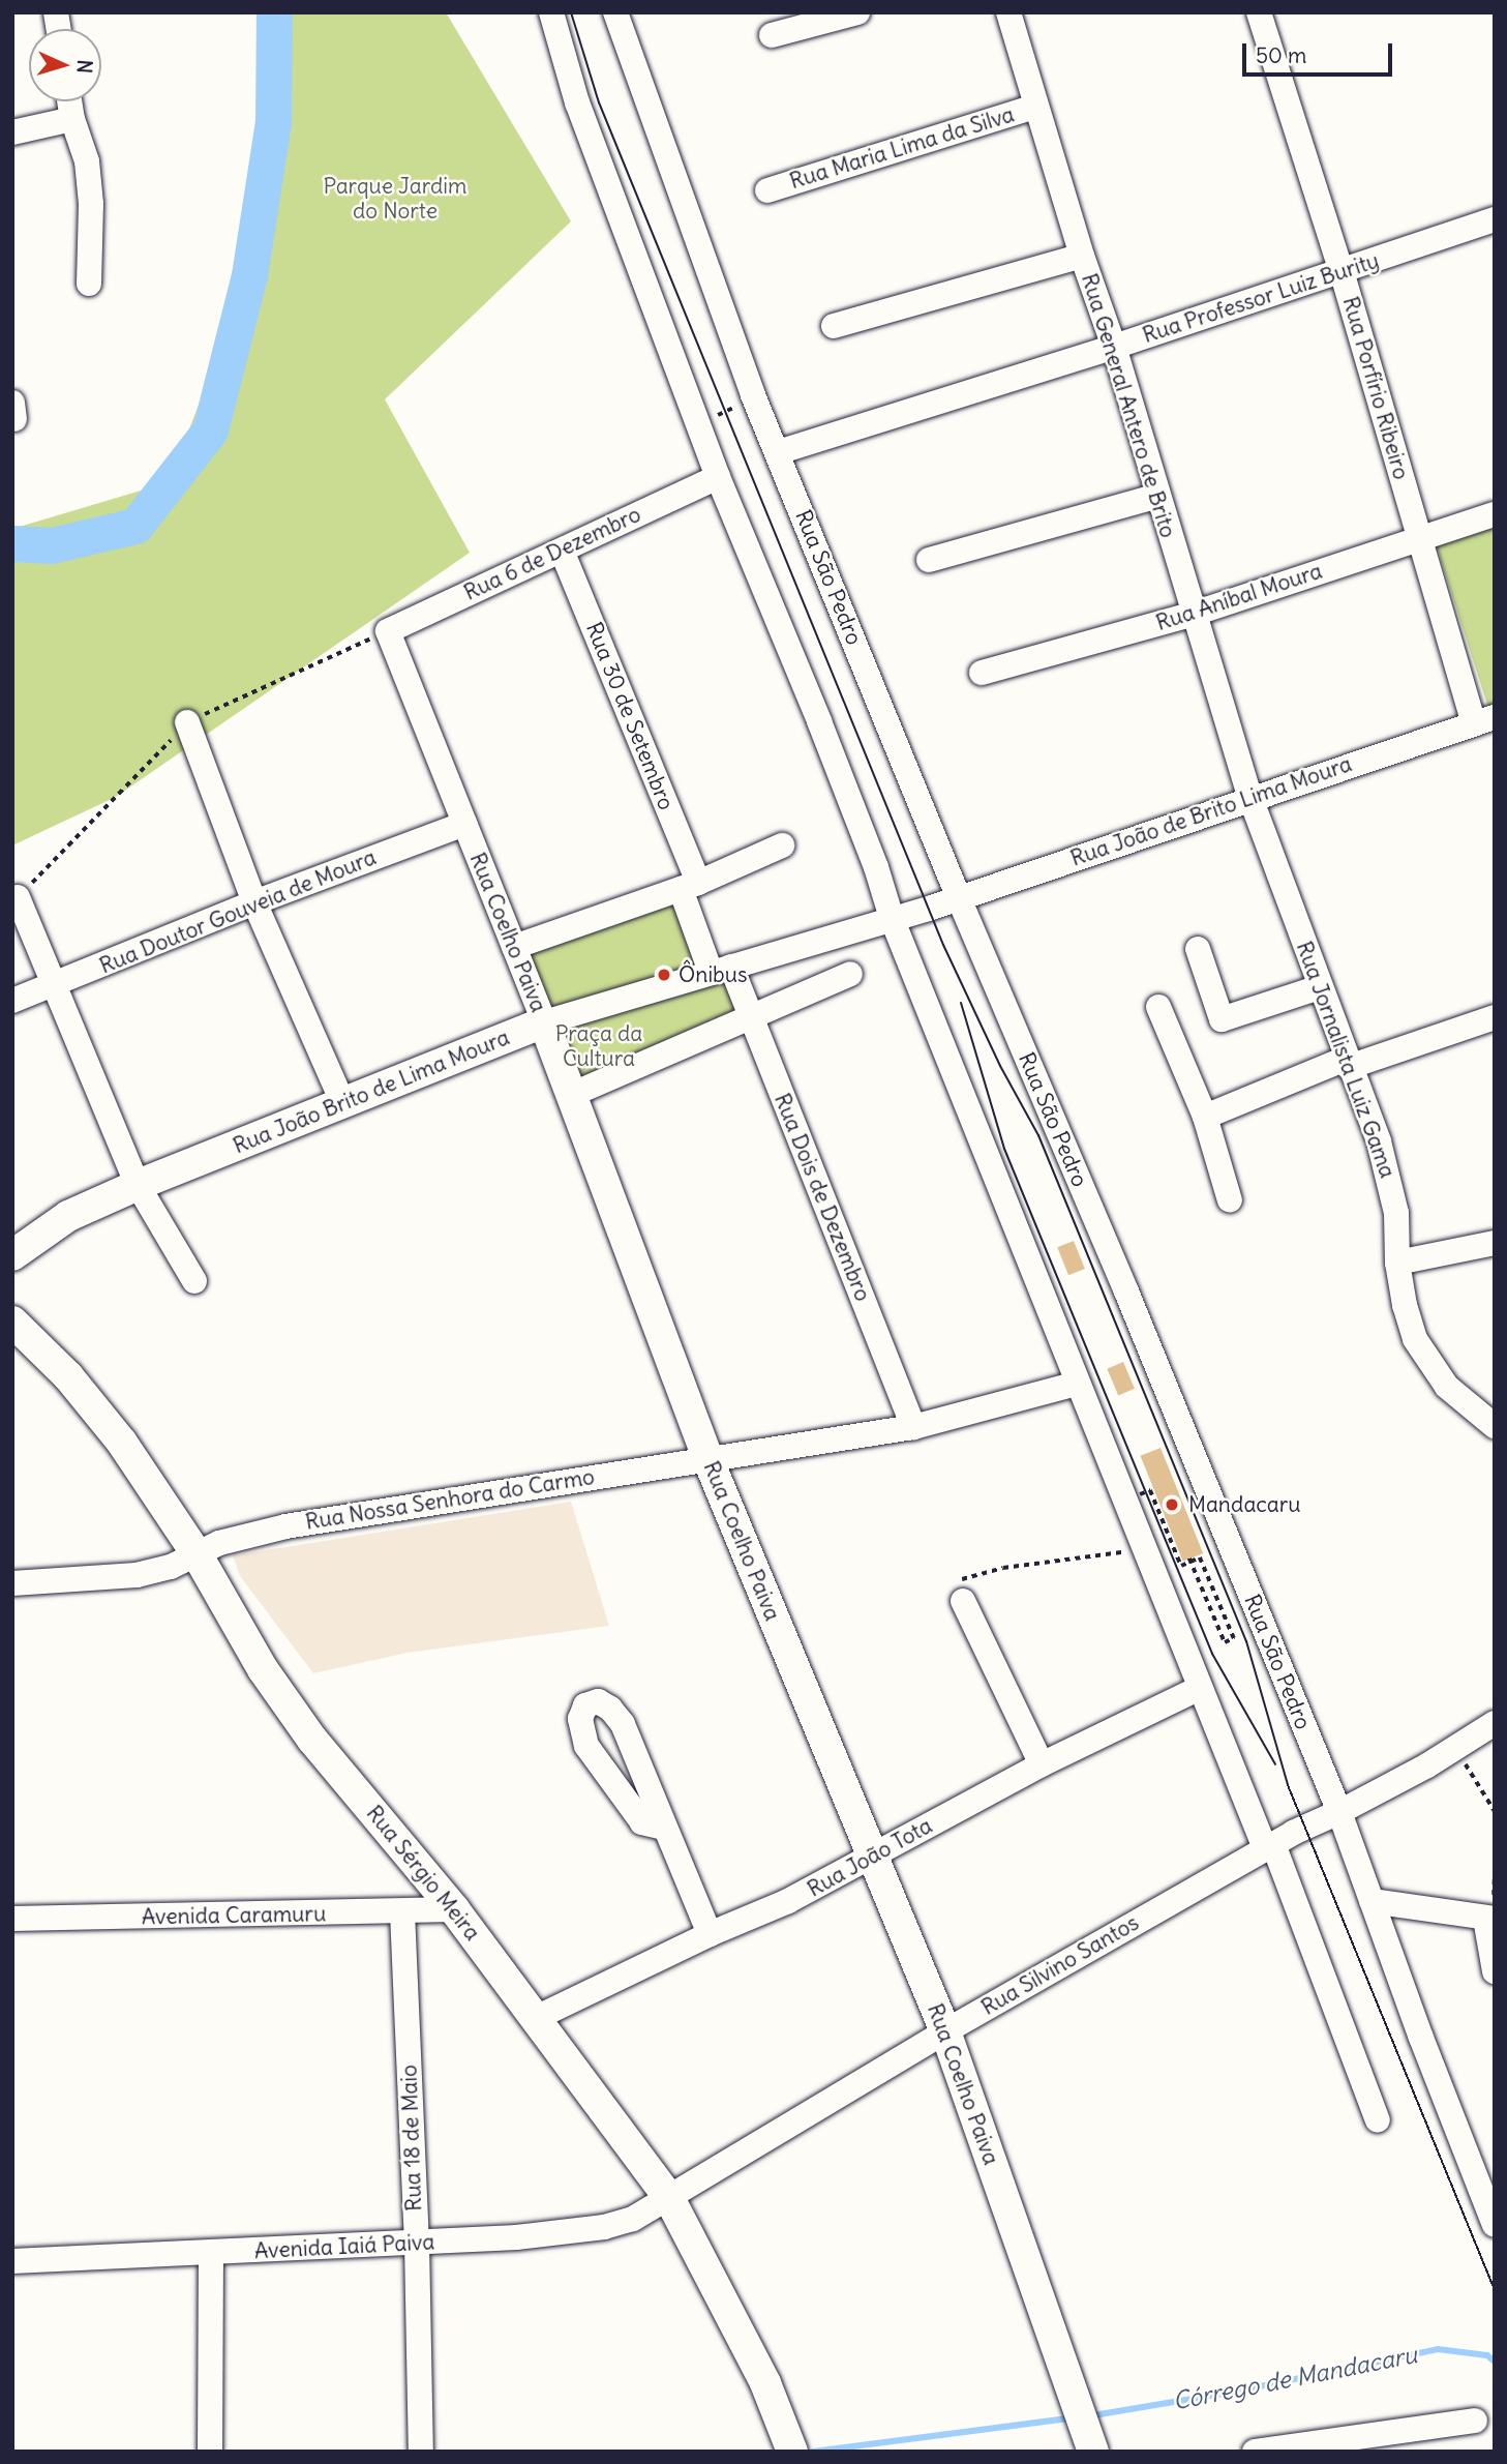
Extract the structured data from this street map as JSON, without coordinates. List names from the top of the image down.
{
  "streets": {
    "main road": ["Rua Coelho Paiva", "Rua João Brito de Lima Moura", "Rua Sérgio Meira"],
    "street": [
      "Rua Maria Lima da Silva",
      "Rua Professor Luiz Burity",
      "Rua Porfírio Ribeiro",
      "Rua General Antero de Brito",
      "Rua 6 de Dezembro",
      "Rua São Pedro",
      "Rua Aníbal Moura",
      "Rua 30 de Setembro",
      "Rua João de Brito Lima Moura",
      "Rua Doutor Gouveia de Moura",
      "Rua Jornalista Luiz Gama",
      "Rua Dois de Dezembro",
      "Rua Nossa Senhora do Carmo",
      "Rua João Tota",
      "Avenida Caramuru",
      "Rua Silvino Santos",
      "Rua 18 de Maio",
      "Avenida Iaiá Paiva"
    ]
  },
  "crossings": [
    ["Rua Maria Lima da Silva", "Rua General Antero de Brito"],
    ["Rua Professor Luiz Burity", "Rua Porfírio Ribeiro"],
    ["Rua Professor Luiz Burity", "Rua General Antero de Brito"],
    ["Rua Professor Luiz Burity", "Rua São Pedro"],
    ["Rua Porfírio Ribeiro", "Rua Aníbal Moura"],
    ["Rua Porfírio Ribeiro", "Rua João de Brito Lima Moura"],
    ["Rua General Antero de Brito", "Rua Aníbal Moura"],
    ["Rua General Antero de Brito", "Rua João de Brito Lima Moura"],
    ["Rua General Antero de Brito", "Rua Jornalista Luiz Gama"],
    ["Rua 6 de Dezembro", "Rua 30 de Setembro"],
    ["Rua 6 de Dezembro", "Rua Coelho Paiva"],
    ["Rua São Pedro", "Rua João de Brito Lima Moura"],
    ["Rua São Pedro", "Rua Silvino Santos"],
    ["Rua 30 de Setembro", "Rua João Brito de Lima Moura"],
    ["Rua 30 de Setembro", "Rua Dois de Dezembro"],
    ["Rua João de Brito Lima Moura", "Rua Jornalista Luiz Gama"],
    ["Rua João de Brito Lima Moura", "Rua João Brito de Lima Moura"],
    ["Rua Doutor Gouveia de Moura", "Rua Coelho Paiva"],
    ["Rua Coelho Paiva", "Rua João Brito de Lima Moura"],
    ["Rua Coelho Paiva", "Rua Nossa Senhora do Carmo"],
    ["Rua Coelho Paiva", "Rua João Tota"],
    ["Rua Coelho Paiva", "Rua Silvino Santos"],
    ["Rua João Brito de Lima Moura", "Rua Dois de Dezembro"],
    ["Rua Dois de Dezembro", "Rua Nossa Senhora do Carmo"],
    ["Rua Nossa Senhora do Carmo", "Rua Sérgio Meira"],
    ["Rua João Tota", "Rua Sérgio Meira"],
    ["Rua Sérgio Meira", "Avenida Caramuru"],
    ["Rua Sérgio Meira", "Rua Silvino Santos"],
    ["Rua Sérgio Meira", "Avenida Iaiá Paiva"],
    ["Avenida Caramuru", "Rua 18 de Maio"],
    ["Rua Silvino Santos", "Avenida Iaiá Paiva"],
    ["Rua 18 de Maio", "Avenida Iaiá Paiva"]
  ],
  "water": ["Córrego de Mandacaru"],
  "parks": ["Parque Jardim do Norte", "Praça da Cultura"],
  "places": ["Ônibus", "Mandacaru"],
  "scale_bar": "50 m",
  "north": "right"
}
